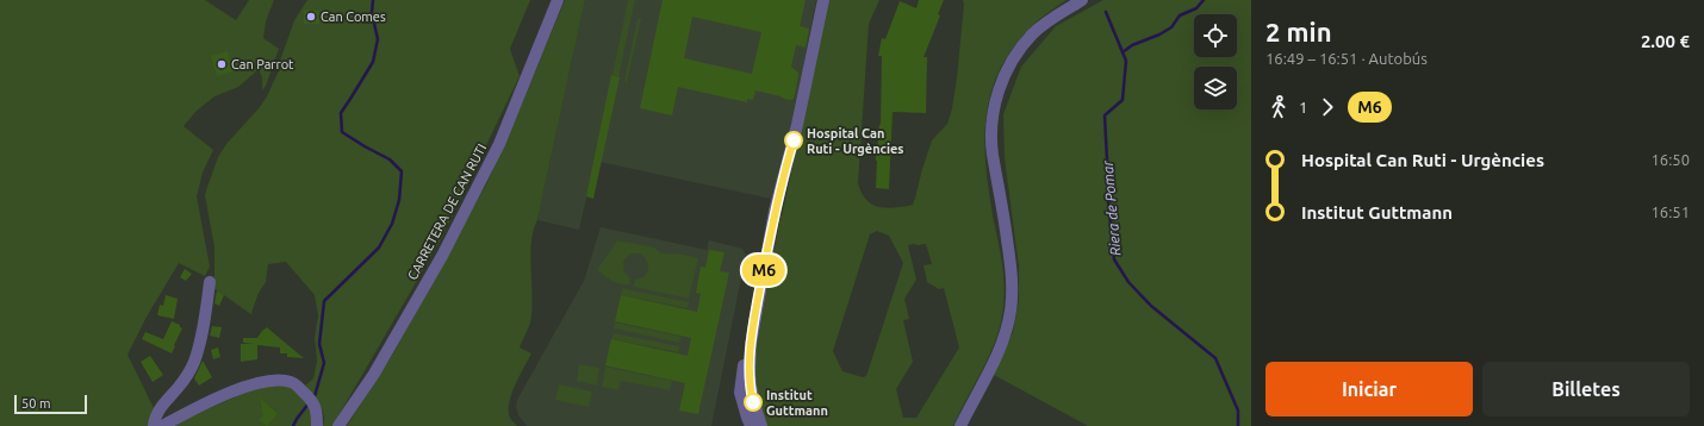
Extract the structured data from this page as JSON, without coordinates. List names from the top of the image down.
{
  "streets": {
    "street": ["CARRETERA DE CAN RUTI"]
  },
  "water": ["Riera de Pomar"],
  "places": [
    "Can Comes",
    "Can Parrot",
    "Hospital Can Ruti - Urgències",
    "Institut Guttmann"
  ],
  "lines": ["bus line M6"],
  "scale_bar": "50 m",
  "page": {
    "on_map": "M6",
    "heading": ["2 min", "16:49 – 16:51 · Autobús", "2.00 €"],
    "legs": ["1", "M6"],
    "list": [
      {
        "name": "Hospital Can Ruti - Urgències",
        "value": "16:50"
      },
      {
        "name": "Institut Guttmann",
        "value": "16:51"
      }
    ],
    "buttons": ["Iniciar", "Billetes"],
    "scale": "50 m"
  }
}
